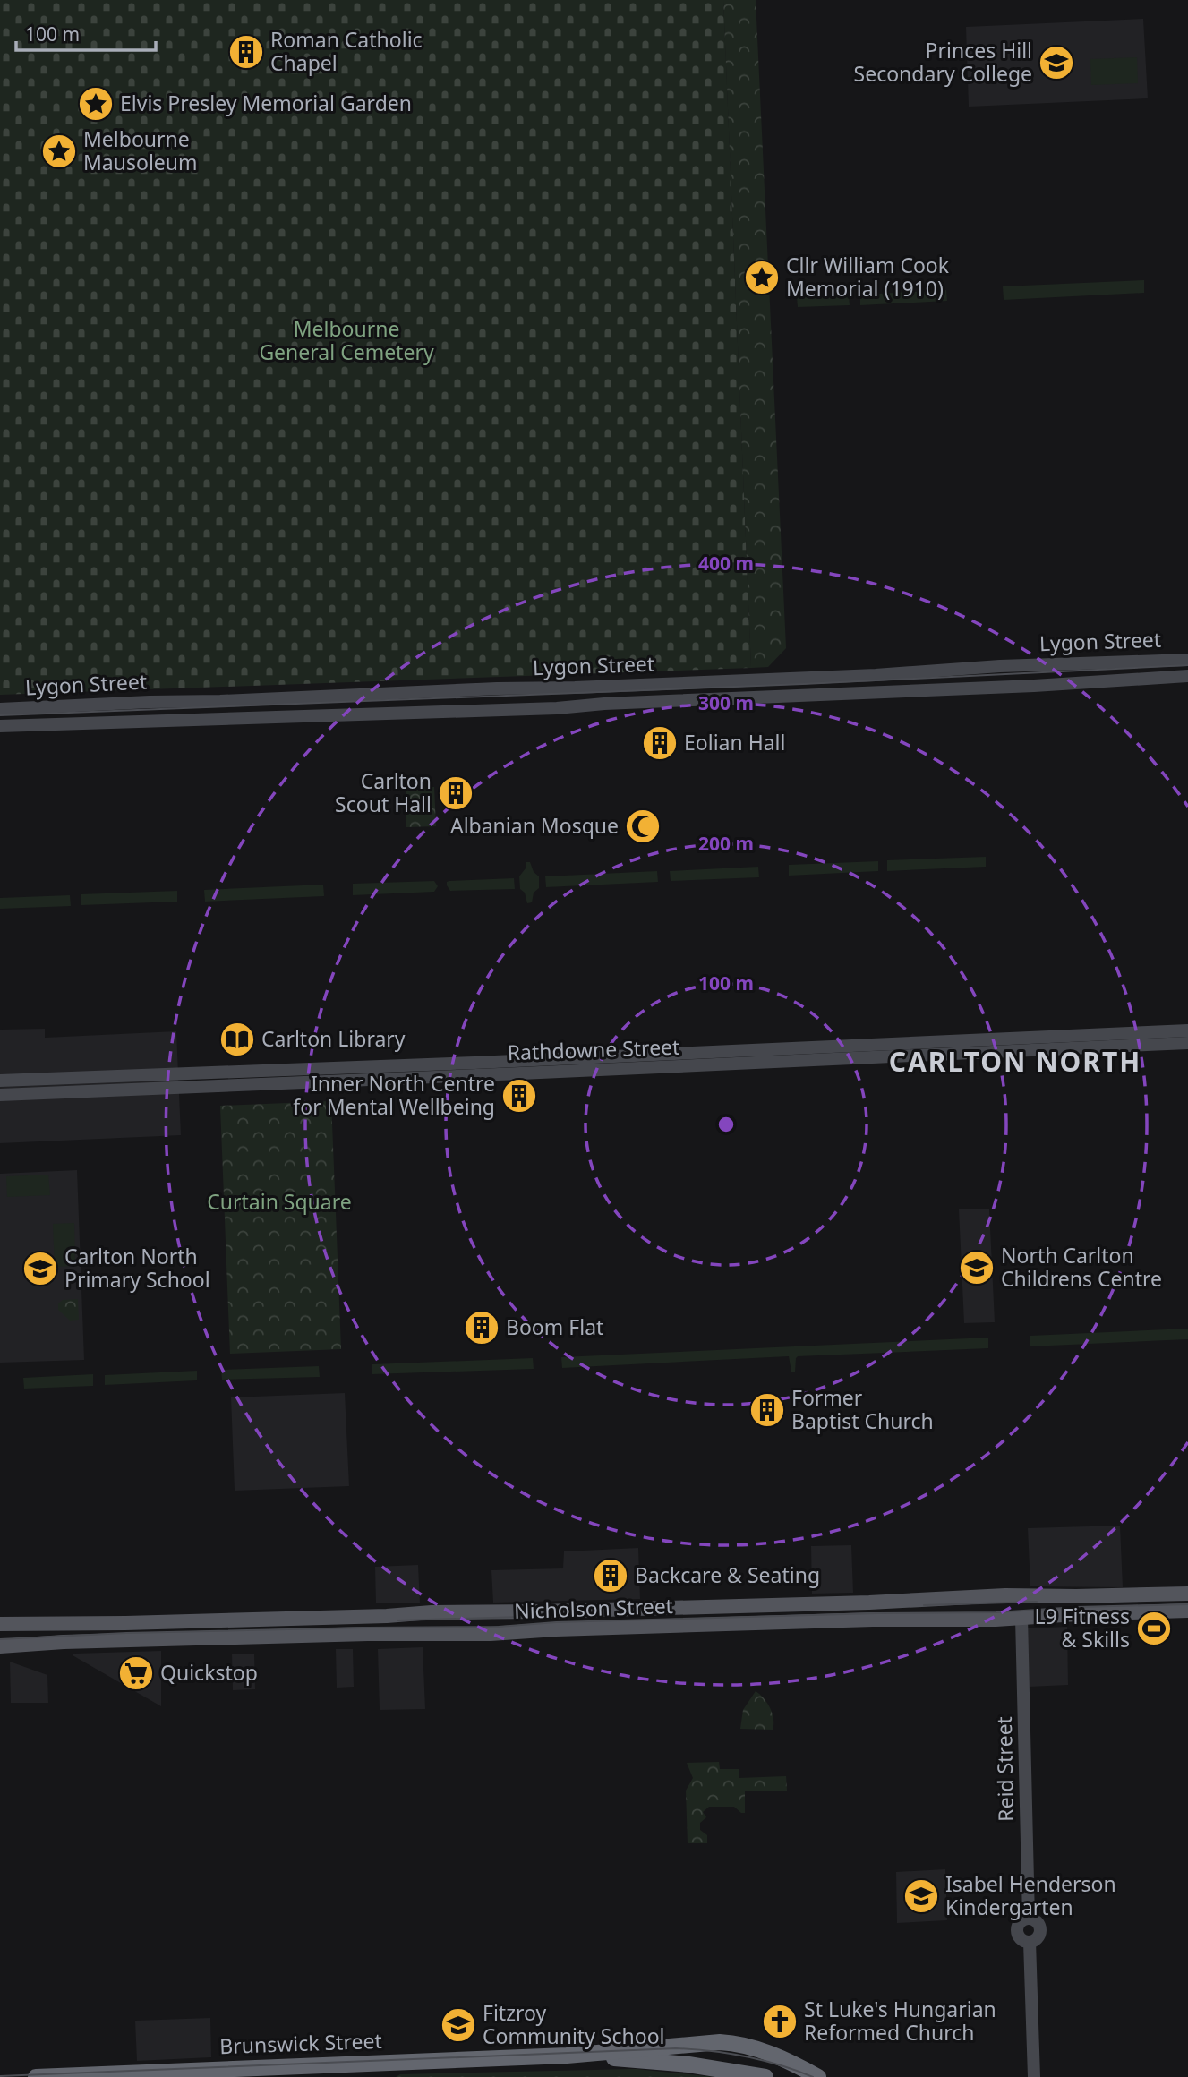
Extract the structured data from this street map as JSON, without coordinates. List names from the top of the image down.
{
  "streets": {
    "highway": ["Brunswick Street"],
    "main road": ["Nicholson Street"],
    "street": ["Lygon Street", "Rathdowne Street", "Reid Street"]
  },
  "crossings": [
    ["Nicholson Street", "Reid Street"]
  ],
  "districts": ["CARLTON NORTH"],
  "parks": ["Melbourne General Cemetery", "Curtain Square"],
  "places": {
    "building": [
      "Roman Catholic Chapel",
      "Eolian Hall",
      "Carlton Scout Hall",
      "Inner North Centre for Mental Wellbeing",
      "Boom Flat",
      "Former Baptist Church",
      "Backcare & Seating"
    ],
    "school or university": [
      "Princes Hill Secondary College",
      "North Carlton Childrens Centre",
      "Carlton North Primary School",
      "Isabel Henderson Kindergarten",
      "Fitzroy Community School"
    ],
    "place": ["Elvis Presley Memorial Garden", "Melbourne Mausoleum", "Cllr William Cook Memorial (1910)"],
    "mosque": ["Albanian Mosque"],
    "library": ["Carlton Library"],
    "sports": ["L9 Fitness & Skills"],
    "supermarket": ["Quickstop"],
    "church": ["St Luke's Hungarian Reformed Church"]
  },
  "scale_bar": "100 m",
  "rings": [
    "400 m",
    "300 m",
    "200 m",
    "100 m"
  ]
}
